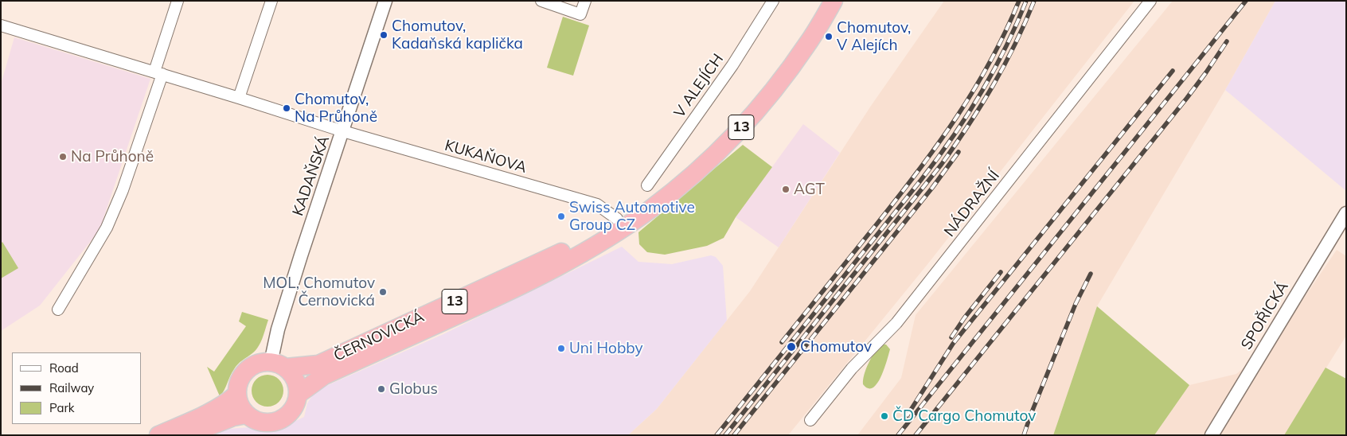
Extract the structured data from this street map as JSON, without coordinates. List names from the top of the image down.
{
  "streets": {
    "highway": ["13", "ČERNOVICKÁ"],
    "street": [
      "V ALEJÍCH",
      "KUKAŇOVA",
      "KADAŇSKÁ",
      "NÁDRAŽNÍ",
      "SPOŘICKÁ"
    ]
  },
  "crossings": [
    ["13", "KUKAŇOVA"],
    ["13", "ČERNOVICKÁ"],
    ["KUKAŇOVA", "KADAŇSKÁ"],
    ["KUKAŇOVA", "ČERNOVICKÁ"],
    ["KADAŇSKÁ", "ČERNOVICKÁ"]
  ],
  "places": [
    "Chomutov, Kadaňská kaplička",
    "Chomutov, V Alejích",
    "Chomutov, Na Průhoně",
    "Na Průhoně",
    "AGT",
    "Swiss Automotive Group CZ",
    "MOL, Chomutov Černovická",
    "Chomutov",
    "Uni Hobby",
    "Globus",
    "ČD Cargo Chomutov"
  ],
  "legend": ["Road", "Railway", "Park"]
}
